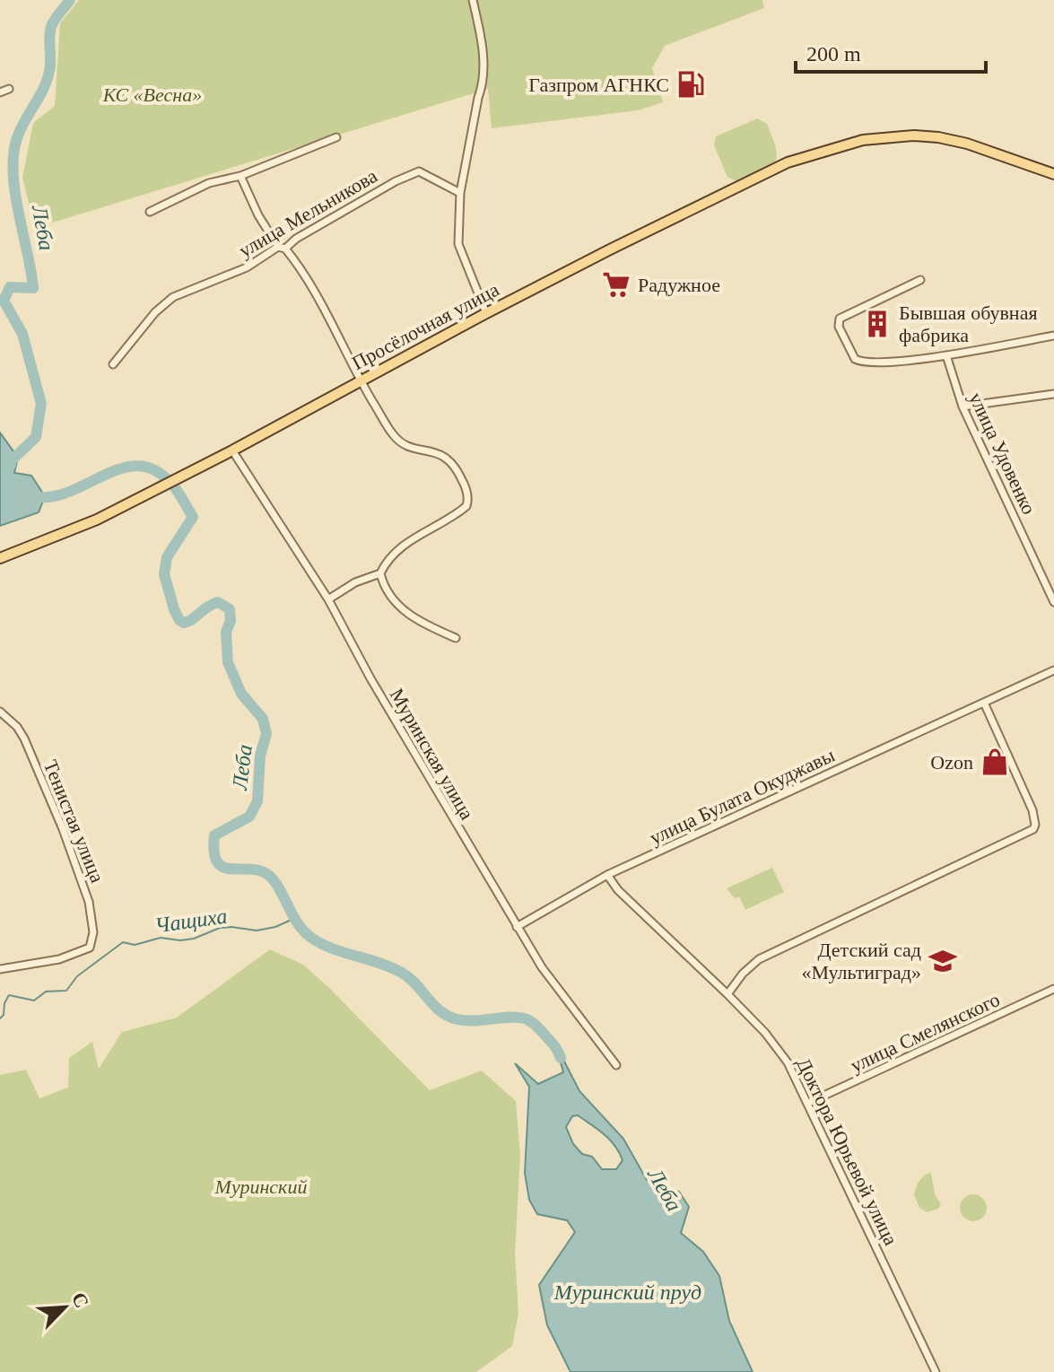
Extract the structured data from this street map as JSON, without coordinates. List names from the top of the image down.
{
  "streets": {
    "main road": ["Просёлочная улица"],
    "street": [
      "улица Мельникова",
      "улица Удовенко",
      "Муринская улица",
      "улица Булата Окуджавы",
      "Тенистая улица",
      "улица Смелянского",
      "Доктора Юрьевой улица"
    ]
  },
  "crossings": [
    ["Просёлочная улица", "Муринская улица"],
    ["Муринская улица", "улица Булата Окуджавы"],
    ["улица Булата Окуджавы", "Доктора Юрьевой улица"],
    ["улица Смелянского", "Доктора Юрьевой улица"]
  ],
  "water": ["Леба", "Чащиха", "Муринский пруд"],
  "parks": ["КС «Весна»", "Муринский"],
  "places": {
    "fuel station": ["Газпром АГНКС"],
    "supermarket": ["Радужное"],
    "building": ["Бывшая обувная фабрика"],
    "shop": ["Ozon"],
    "school or university": ["Детский сад «Мультиград»"]
  },
  "scale_bar": "200 m",
  "north": "top right"
}
